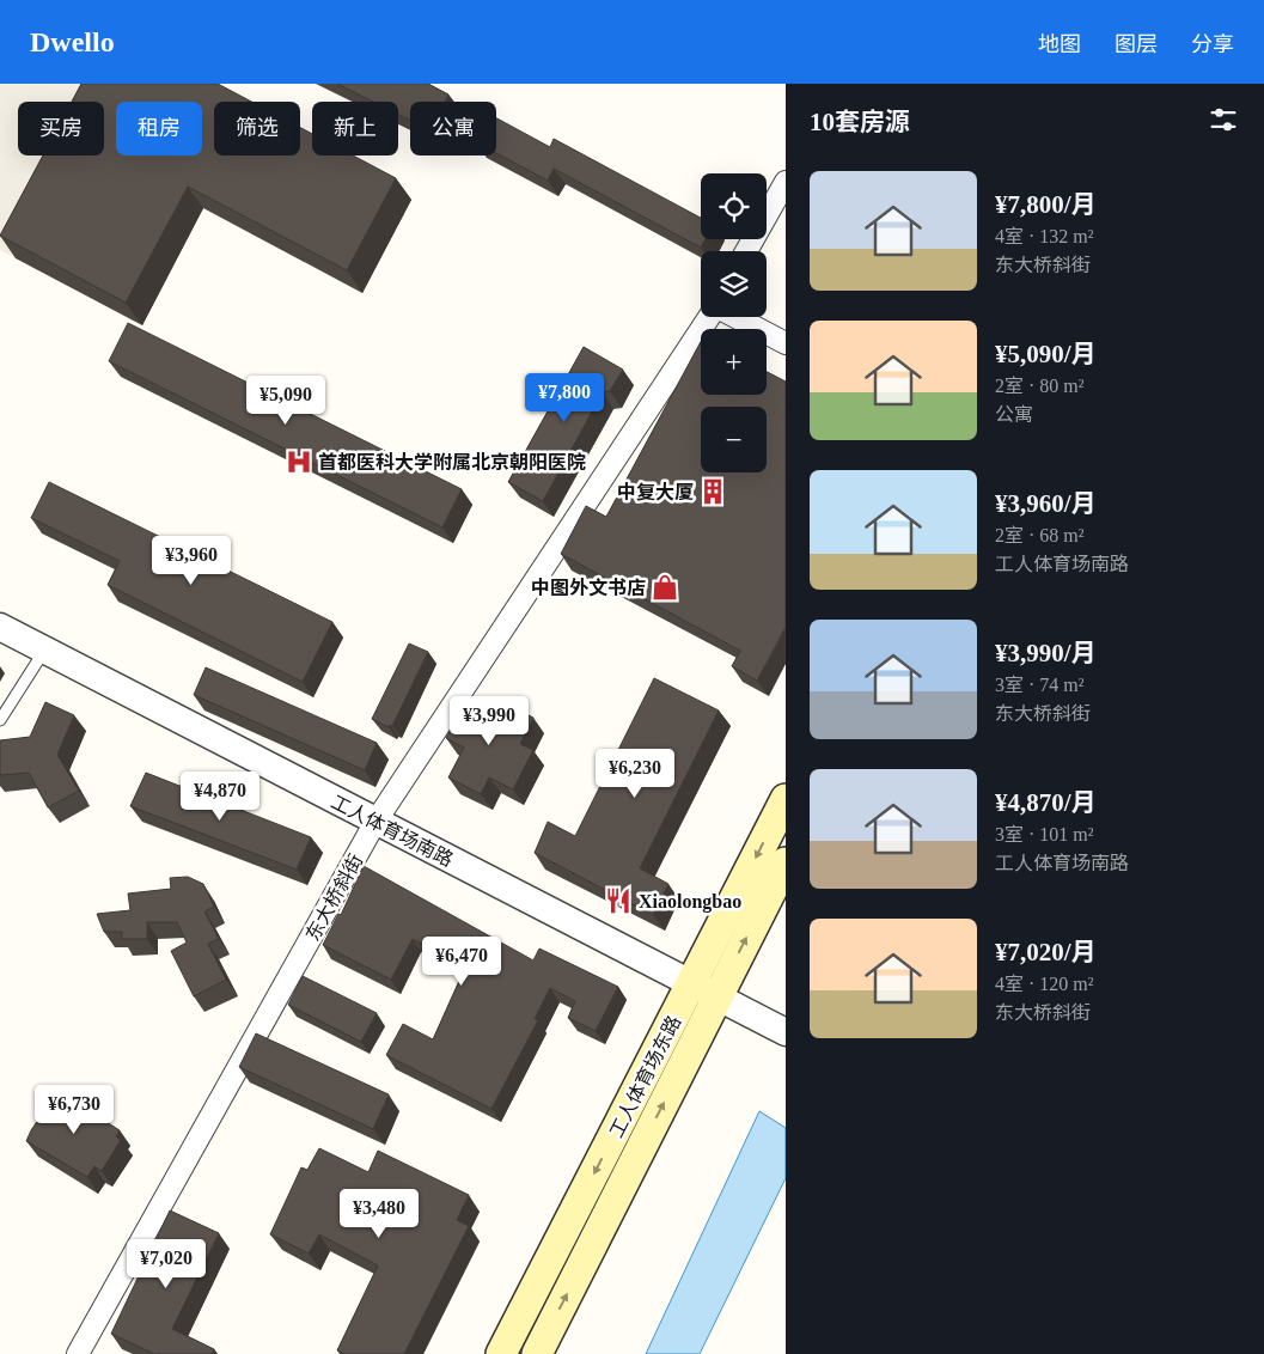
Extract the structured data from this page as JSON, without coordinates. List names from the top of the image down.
{
  "streets": {
    "main road": ["工人体育场东路"],
    "street": ["工人体育场南路", "东大桥斜街"]
  },
  "crossings": [
    ["工人体育场南路", "东大桥斜街"],
    ["工人体育场南路", "工人体育场东路"]
  ],
  "places": {
    "hospital": ["首都医科大学附属北京朝阳医院"],
    "building": ["中复大厦"],
    "shop": ["中图外文书店"],
    "restaurant": ["Xiaolongbao"]
  },
  "page": {
    "header": "Dwello",
    "nav": ["地图", "图层", "分享"],
    "heading": "10套房源",
    "chip": [
      "买房",
      "租房",
      "筛选",
      "新上",
      "公寓"
    ],
    "list": [
      {
        "name": "¥7,800/月",
        "note": "4室 · 132 m² · 东大桥斜街"
      },
      {
        "name": "¥5,090/月",
        "note": "2室 · 80 m² · 公寓"
      },
      {
        "name": "¥3,960/月",
        "note": "2室 · 68 m² · 工人体育场南路"
      },
      {
        "name": "¥3,990/月",
        "note": "3室 · 74 m² · 东大桥斜街"
      },
      {
        "name": "¥4,870/月",
        "note": "3室 · 101 m² · 工人体育场南路"
      },
      {
        "name": "¥7,020/月",
        "note": "4室 · 120 m² · 东大桥斜街"
      }
    ],
    "map_buttons": ["+", "−"],
    "price": [
      "¥7,800",
      "¥5,090",
      "¥3,960",
      "¥3,990",
      "¥6,230",
      "¥4,870",
      "¥6,470",
      "¥6,730",
      "¥3,480",
      "¥7,020"
    ]
  }
}
